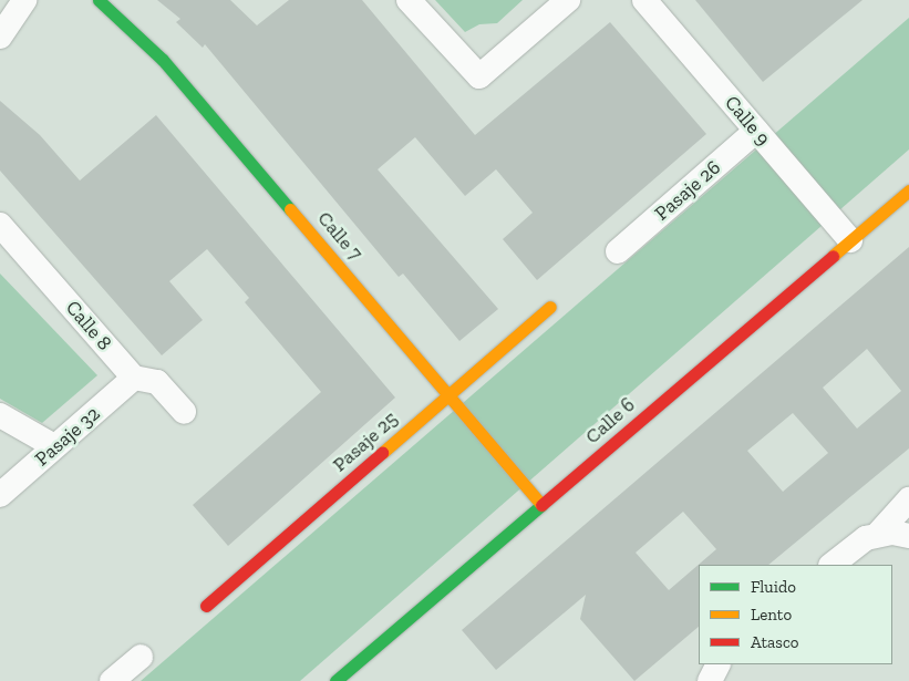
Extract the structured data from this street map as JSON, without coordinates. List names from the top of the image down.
{
  "streets": {
    "street": [
      "Calle 9",
      "Pasaje 26",
      "Calle 7",
      "Calle 8",
      "Calle 6",
      "Pasaje 32",
      "Pasaje 25"
    ]
  },
  "crossings": [
    ["Calle 9", "Pasaje 26"],
    ["Calle 9", "Calle 6"],
    ["Calle 7", "Calle 6"],
    ["Calle 7", "Pasaje 25"],
    ["Calle 8", "Pasaje 32"]
  ],
  "legend": ["Fluido", "Lento", "Atasco"]
}
